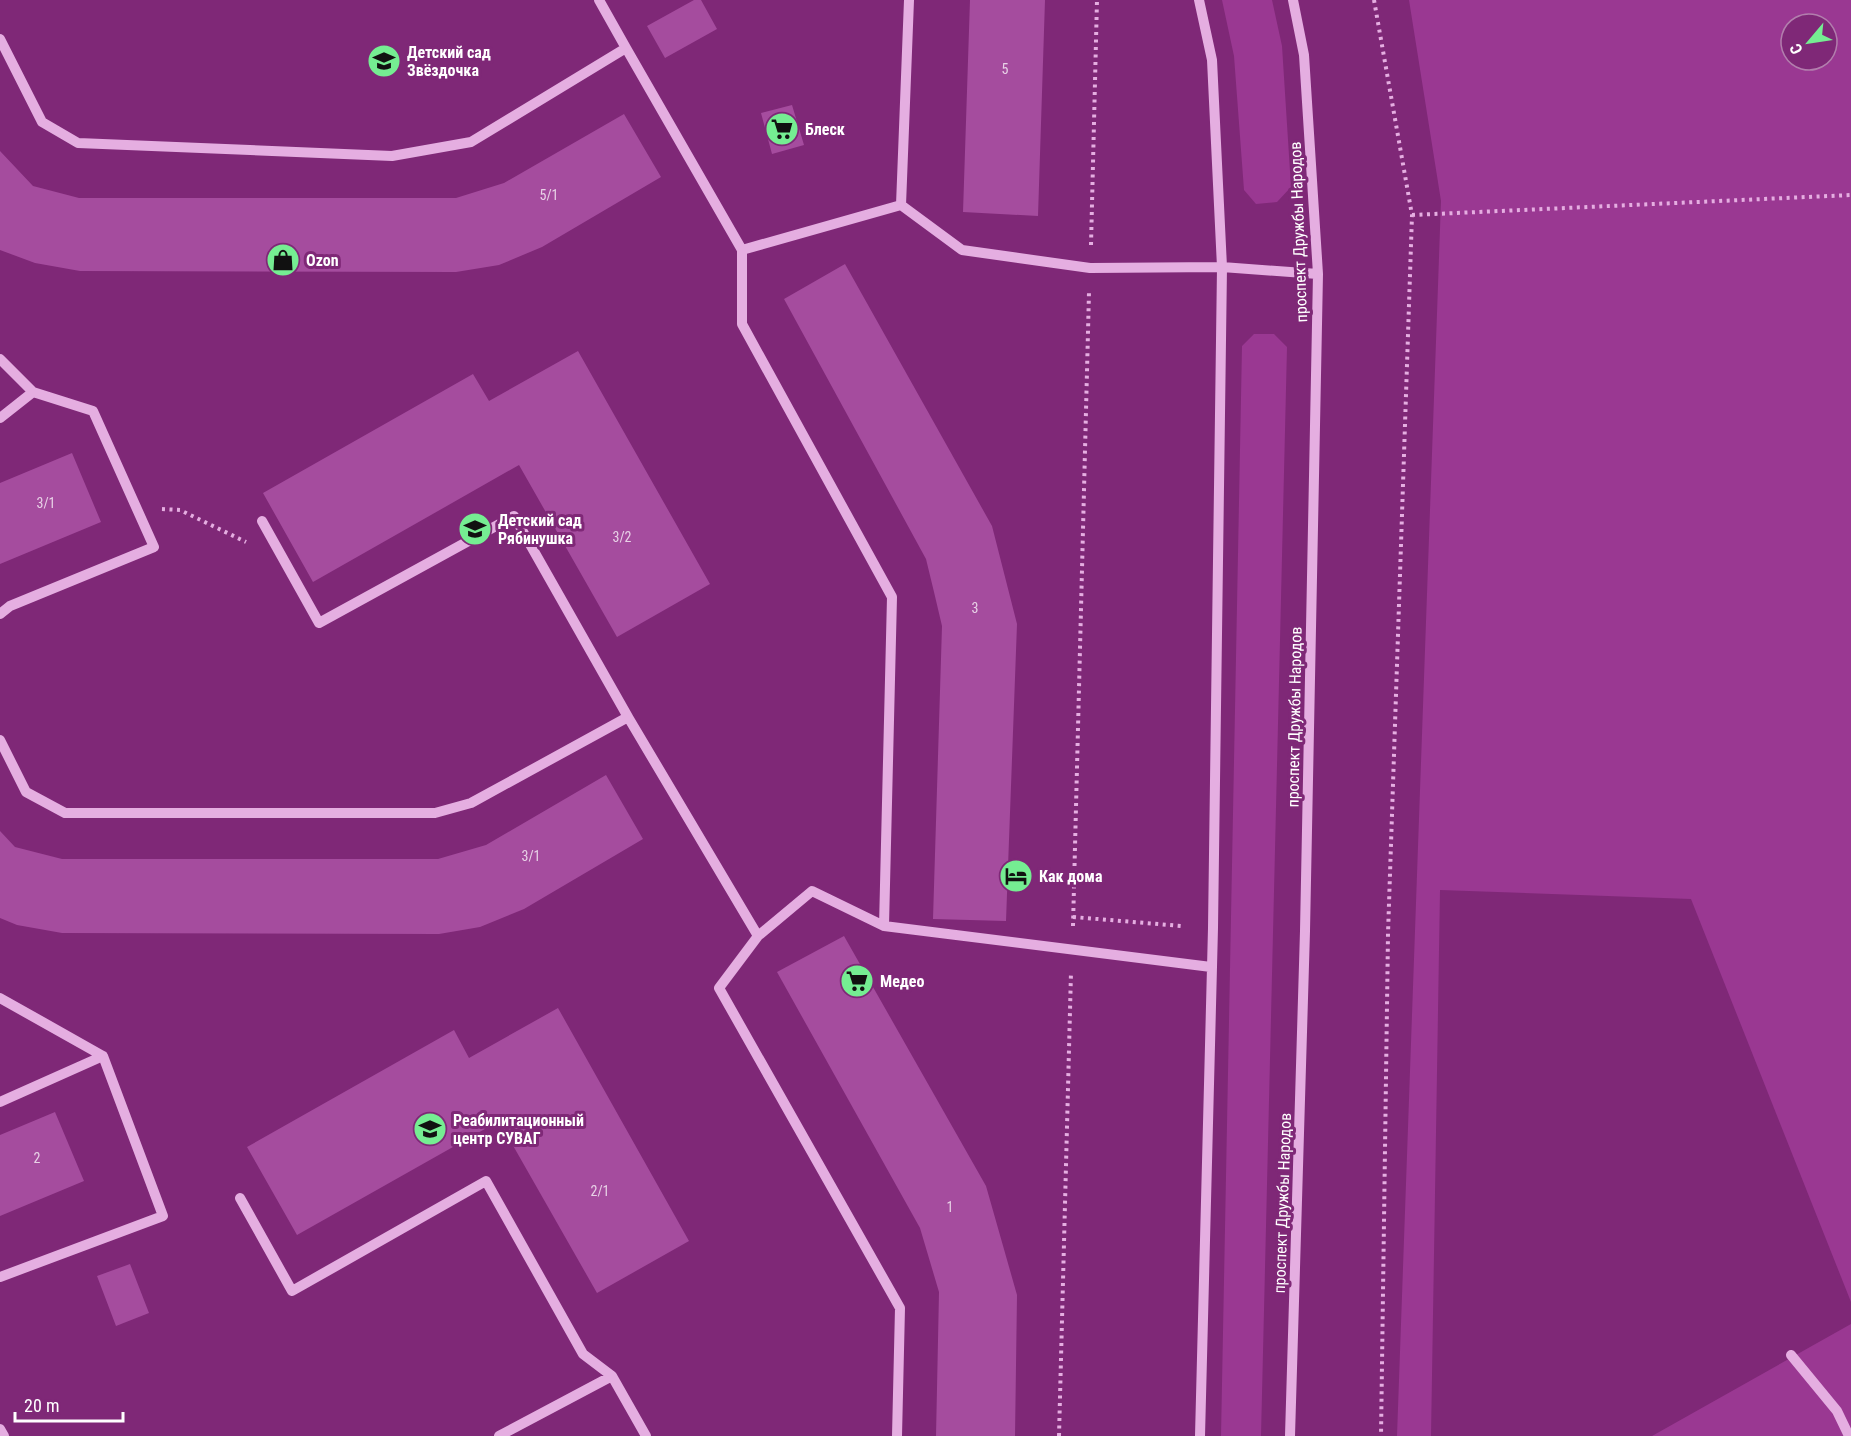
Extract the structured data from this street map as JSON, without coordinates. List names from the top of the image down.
{
  "streets": {
    "street": ["проспект Дружбы Народов"]
  },
  "places": {
    "school or university": ["Детский сад Звёздочка", "Детский сад Рябинушка", "Реабилитационный центр СУВАГ"],
    "supermarket": ["Блеск", "Медео"],
    "shop": ["Ozon"],
    "hotel": ["Как дома"]
  },
  "house_numbers": [
    "5",
    "5/1",
    "3/1",
    "3/2",
    "3",
    "3/1",
    "2",
    "2/1",
    "1"
  ],
  "scale_bar": "20 m",
  "north": "bottom left"
}
